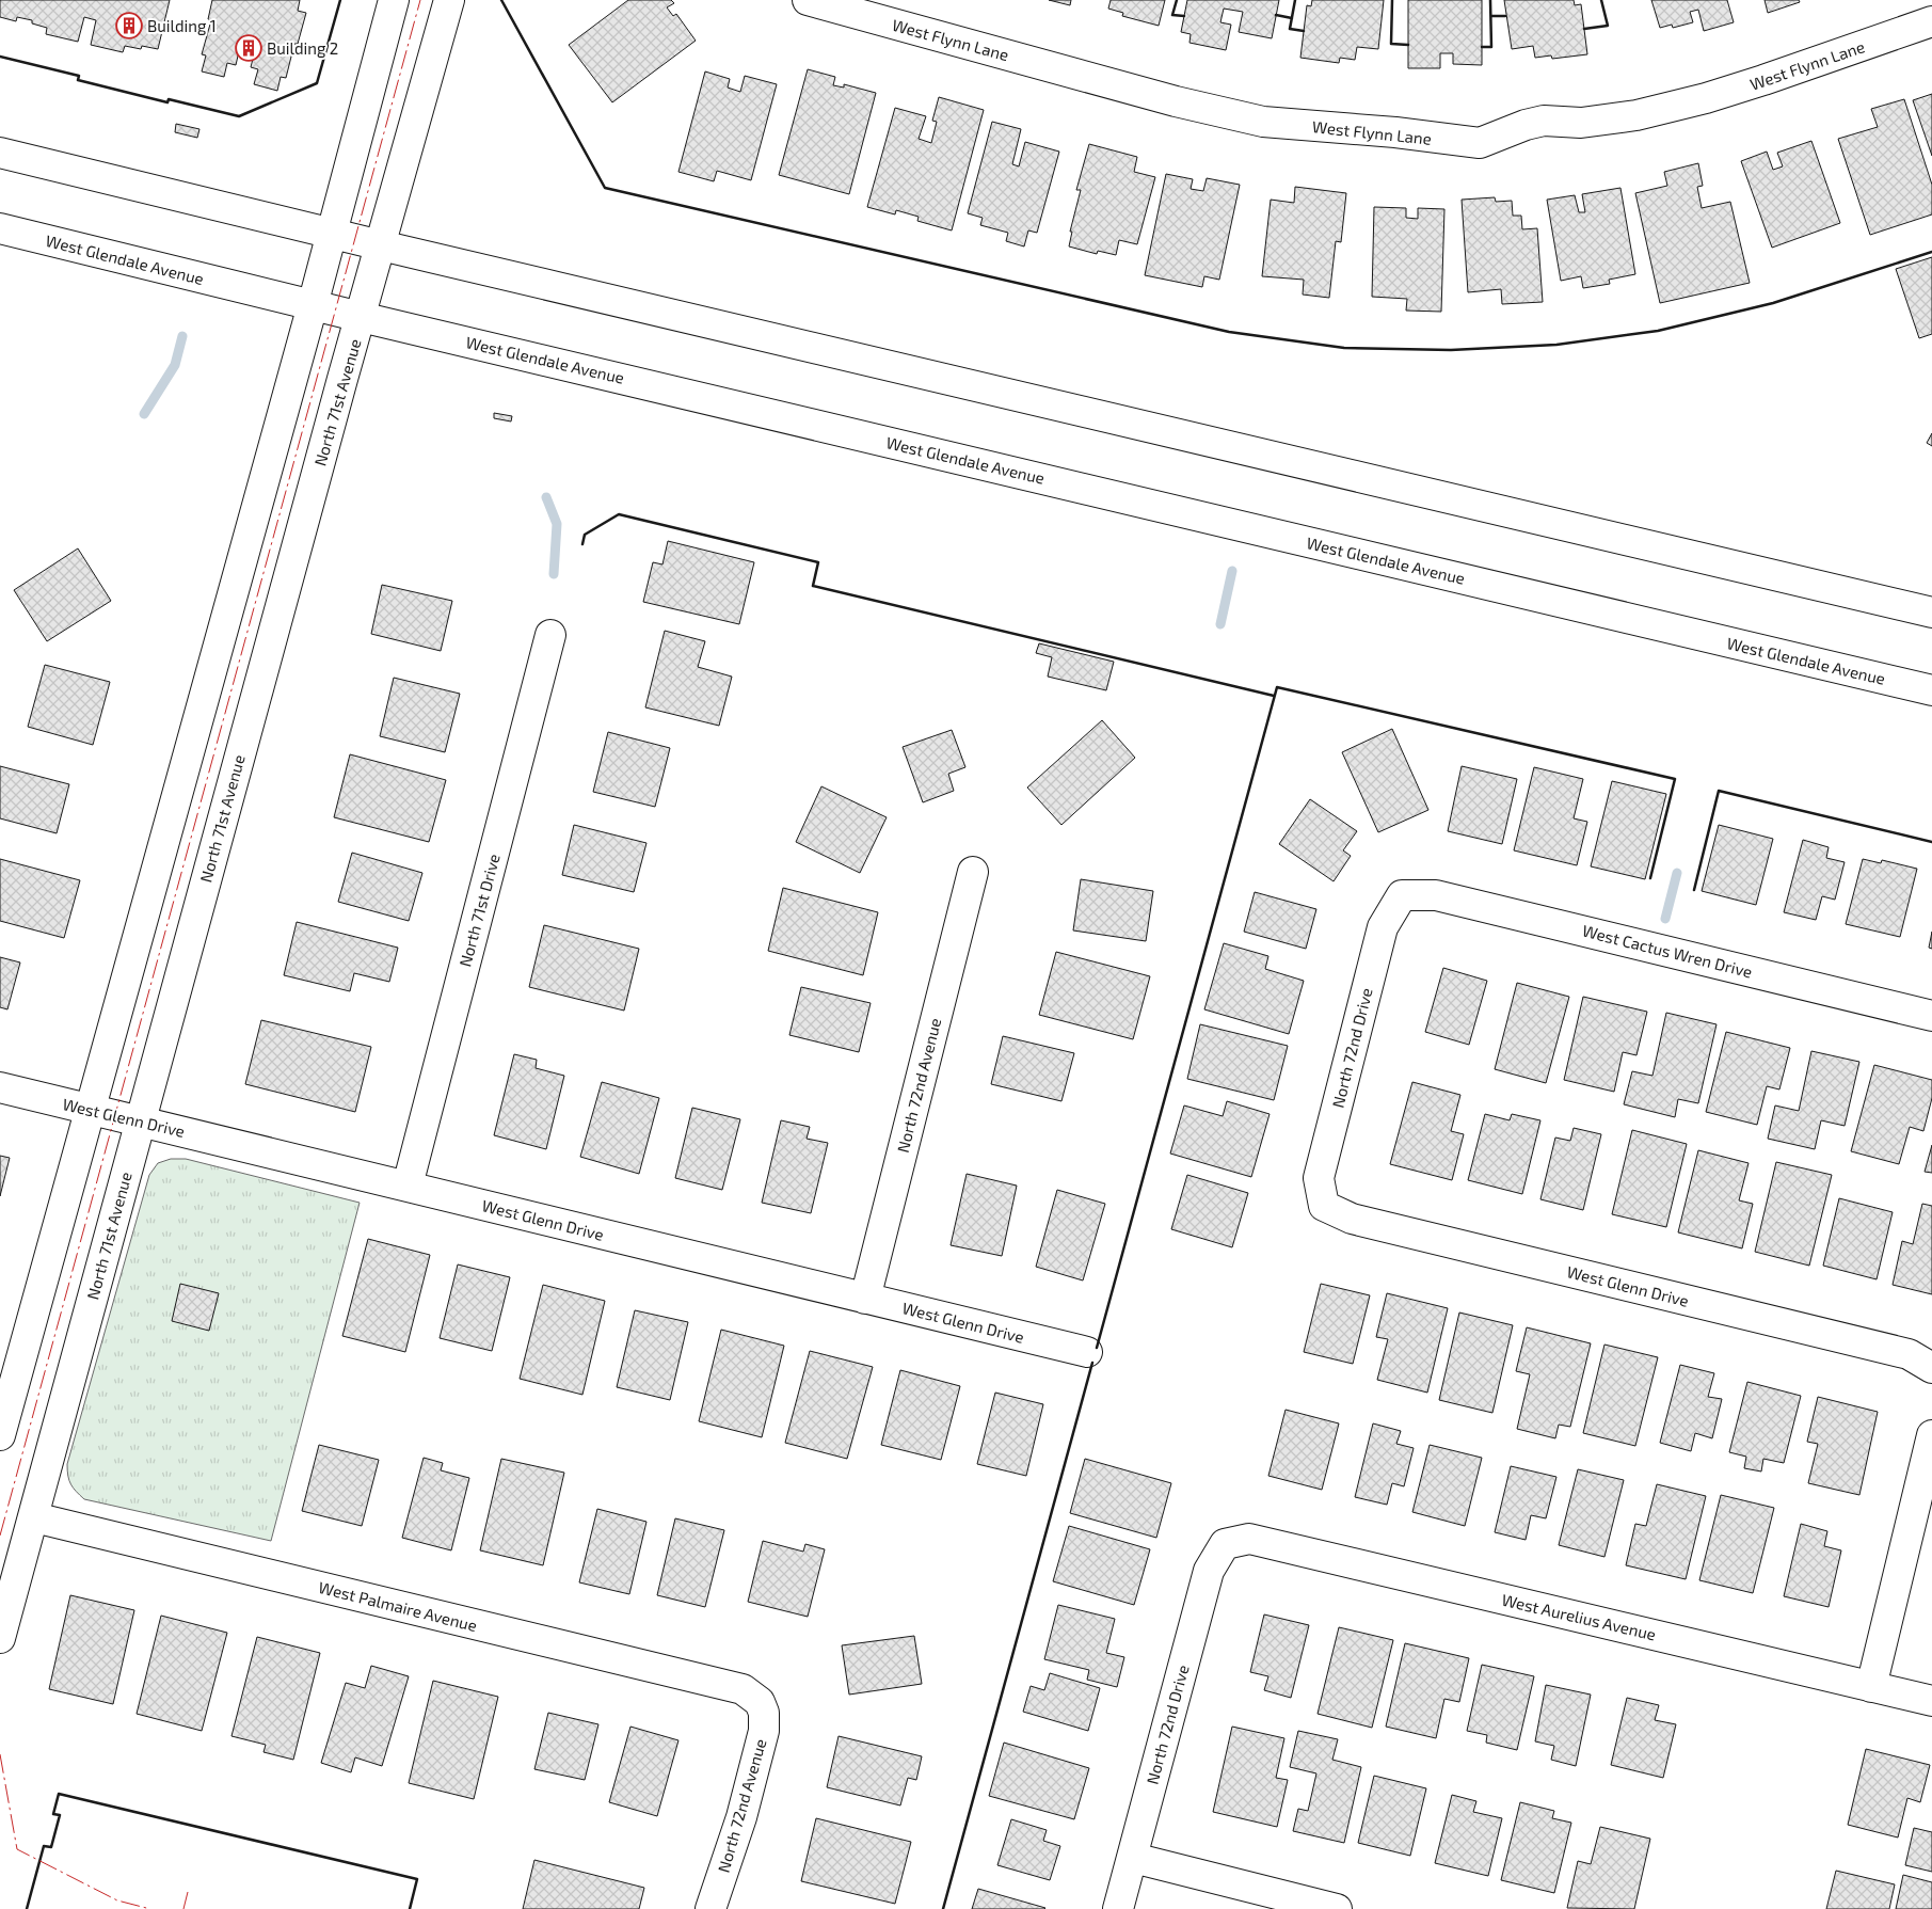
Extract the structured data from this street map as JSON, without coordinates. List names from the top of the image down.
{
  "streets": {
    "street": [
      "West Flynn Lane",
      "West Glendale Avenue",
      "North 71st Avenue",
      "North 71st Drive",
      "West Cactus Wren Drive",
      "North 72nd Drive",
      "North 72nd Avenue",
      "West Glenn Drive",
      "West Palmaire Avenue",
      "West Aurelius Avenue"
    ]
  },
  "crossings": [
    ["West Glendale Avenue", "North 71st Avenue"],
    ["North 71st Avenue", "West Glenn Drive"],
    ["North 71st Avenue", "West Palmaire Avenue"],
    ["North 71st Drive", "West Glenn Drive"],
    ["West Cactus Wren Drive", "North 72nd Drive"],
    ["North 72nd Drive", "West Glenn Drive"],
    ["North 72nd Drive", "West Aurelius Avenue"],
    ["North 72nd Avenue", "West Glenn Drive"],
    ["North 72nd Avenue", "West Palmaire Avenue"]
  ],
  "places": {
    "building": ["Building 1", "Building 2"]
  }
}
